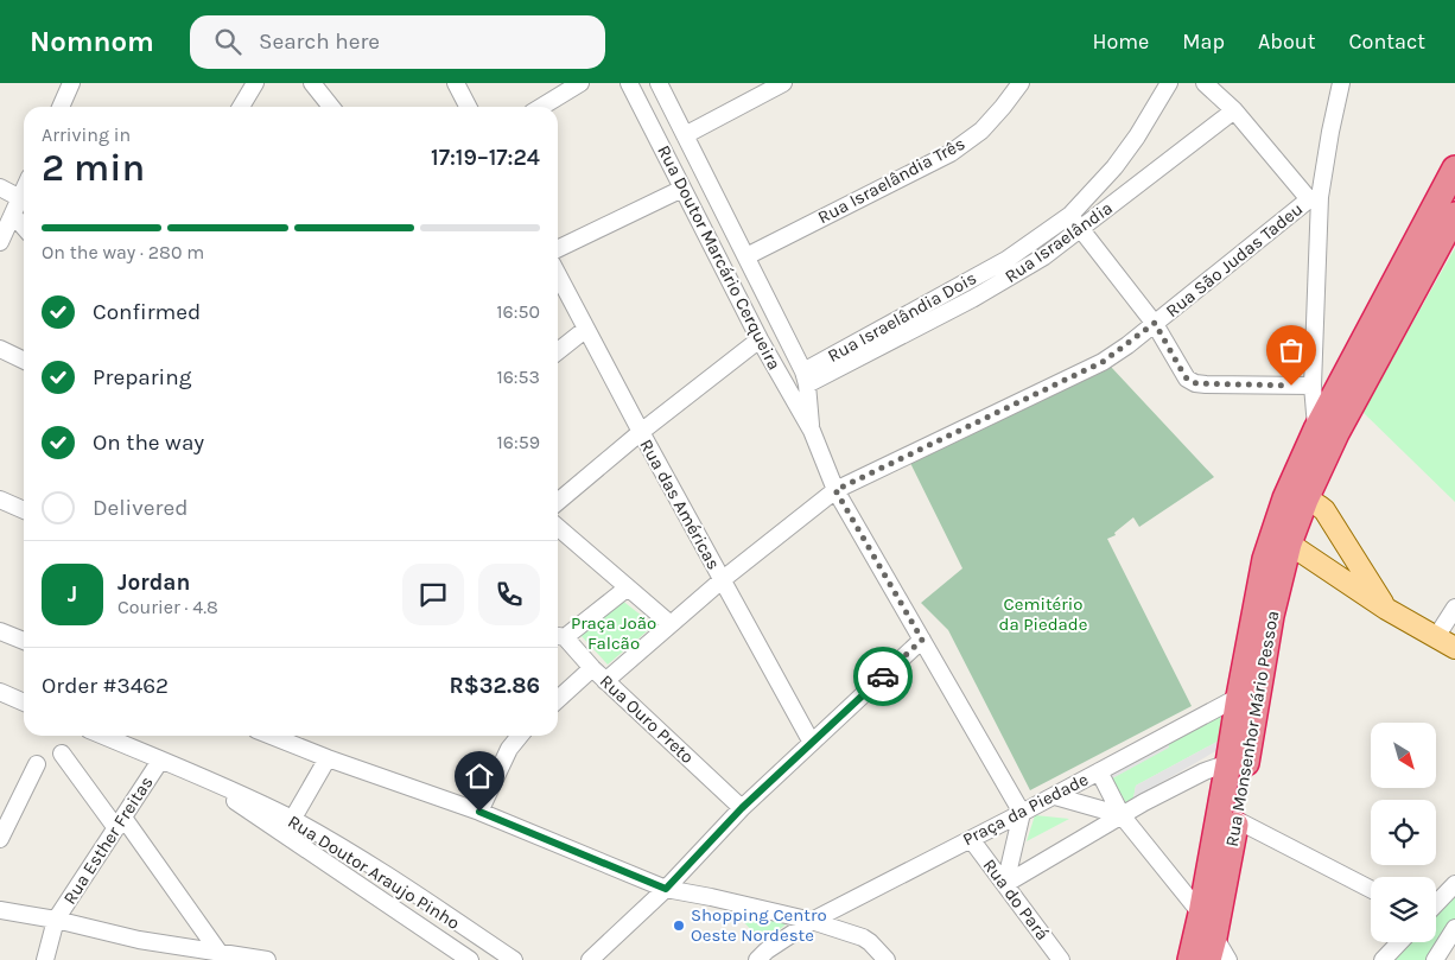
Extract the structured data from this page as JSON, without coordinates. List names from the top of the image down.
{
  "streets": {
    "highway": ["Rua Monsenhor Mário Pessoa"],
    "street": [
      "Rua Israelândia Três",
      "Rua Israelândia",
      "Rua Doutor Marcário Cerqueira",
      "Rua São Judas Tadeu",
      "Rua Israelândia Dois",
      "Rua das Américas",
      "Rua Ouro Preto",
      "Praça da Piedade",
      "Rua Esther Freitas",
      "Rua Doutor Araujo Pinho",
      "Rua do Pará"
    ]
  },
  "crossings": [
    ["Rua Israelândia Três", "Rua Doutor Marcário Cerqueira"],
    ["Rua Israelândia", "Rua Doutor Marcário Cerqueira"],
    ["Rua Israelândia", "Rua Israelândia Dois"],
    ["Rua Doutor Marcário Cerqueira", "Rua São Judas Tadeu"],
    ["Rua Doutor Marcário Cerqueira", "Rua Israelândia Dois"],
    ["Rua Doutor Marcário Cerqueira", "Praça da Piedade"],
    ["Rua São Judas Tadeu", "Rua das Américas"],
    ["Rua Monsenhor Mário Pessoa", "Praça da Piedade"],
    ["Praça da Piedade", "Rua do Pará"],
    ["Rua Esther Freitas", "Rua Doutor Araujo Pinho"]
  ],
  "parks": ["Cemitério da Piedade", "Praça João Falcão"],
  "places": ["Shopping Centro Oeste Nordeste"],
  "north": "bottom right",
  "page": {
    "header": "Nomnom",
    "search": "Search here",
    "nav": [
      "Home",
      "Map",
      "About",
      "Contact"
    ],
    "heading": ["2 min", "Arriving in", "17:19–17:24"],
    "panel": [
      "Jordan",
      "Courier · 4.8",
      "Order #3462",
      "R$32.86"
    ],
    "bar": "On the way · 280 m",
    "list": [
      ["Confirmed", "16:50"],
      ["Preparing", "16:53"],
      ["On the way", "16:59"],
      "Delivered"
    ],
    "round": "J"
  }
}
